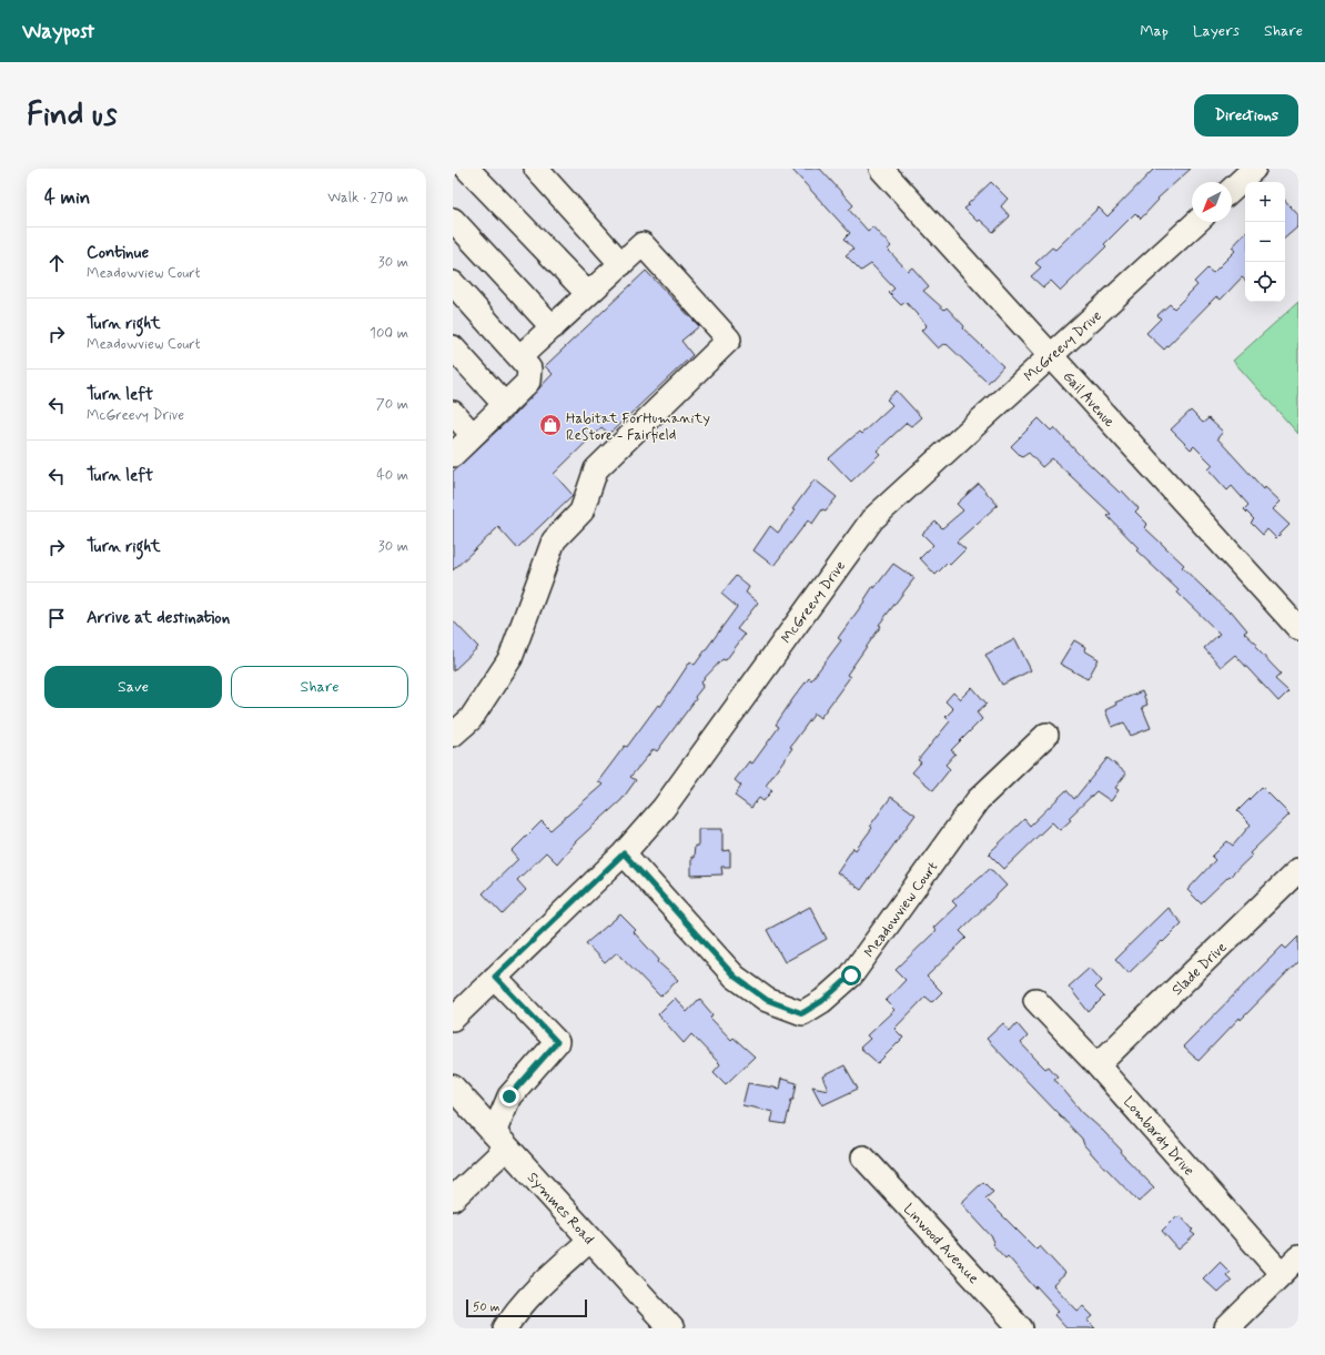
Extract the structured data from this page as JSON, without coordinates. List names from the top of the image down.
{
  "streets": {
    "main road": ["Symmes Road"],
    "street": [
      "McGreevy Drive",
      "Gail Avenue",
      "Meadowview Court",
      "Slade Drive",
      "Lombardy Drive",
      "Linwood Avenue"
    ]
  },
  "crossings": [
    ["McGreevy Drive", "Gail Avenue"],
    ["McGreevy Drive", "Meadowview Court"],
    ["Slade Drive", "Lombardy Drive"]
  ],
  "places": {
    "shop": ["Habitat ForHumanity ReStore - Fairfield"]
  },
  "scale_bar": "50 m",
  "north": "bottom left",
  "page": {
    "header": "Waypost",
    "nav": ["Map", "Layers", "Share"],
    "buttons": [
      "Directions",
      ["Save", "Share"]
    ],
    "title": "Find us",
    "heading": ["4 min", "Walk · 270 m"],
    "map_buttons": ["+", "−"],
    "list": [
      ["Continue", "Meadowview Court", "30 m"],
      ["Turn right", "Meadowview Court", "100 m"],
      ["Turn left", "McGreevy Drive", "70 m"],
      ["Turn left", "40 m"],
      ["Turn right", "30 m"],
      "Arrive at destination"
    ],
    "scale": "50 m"
  }
}
